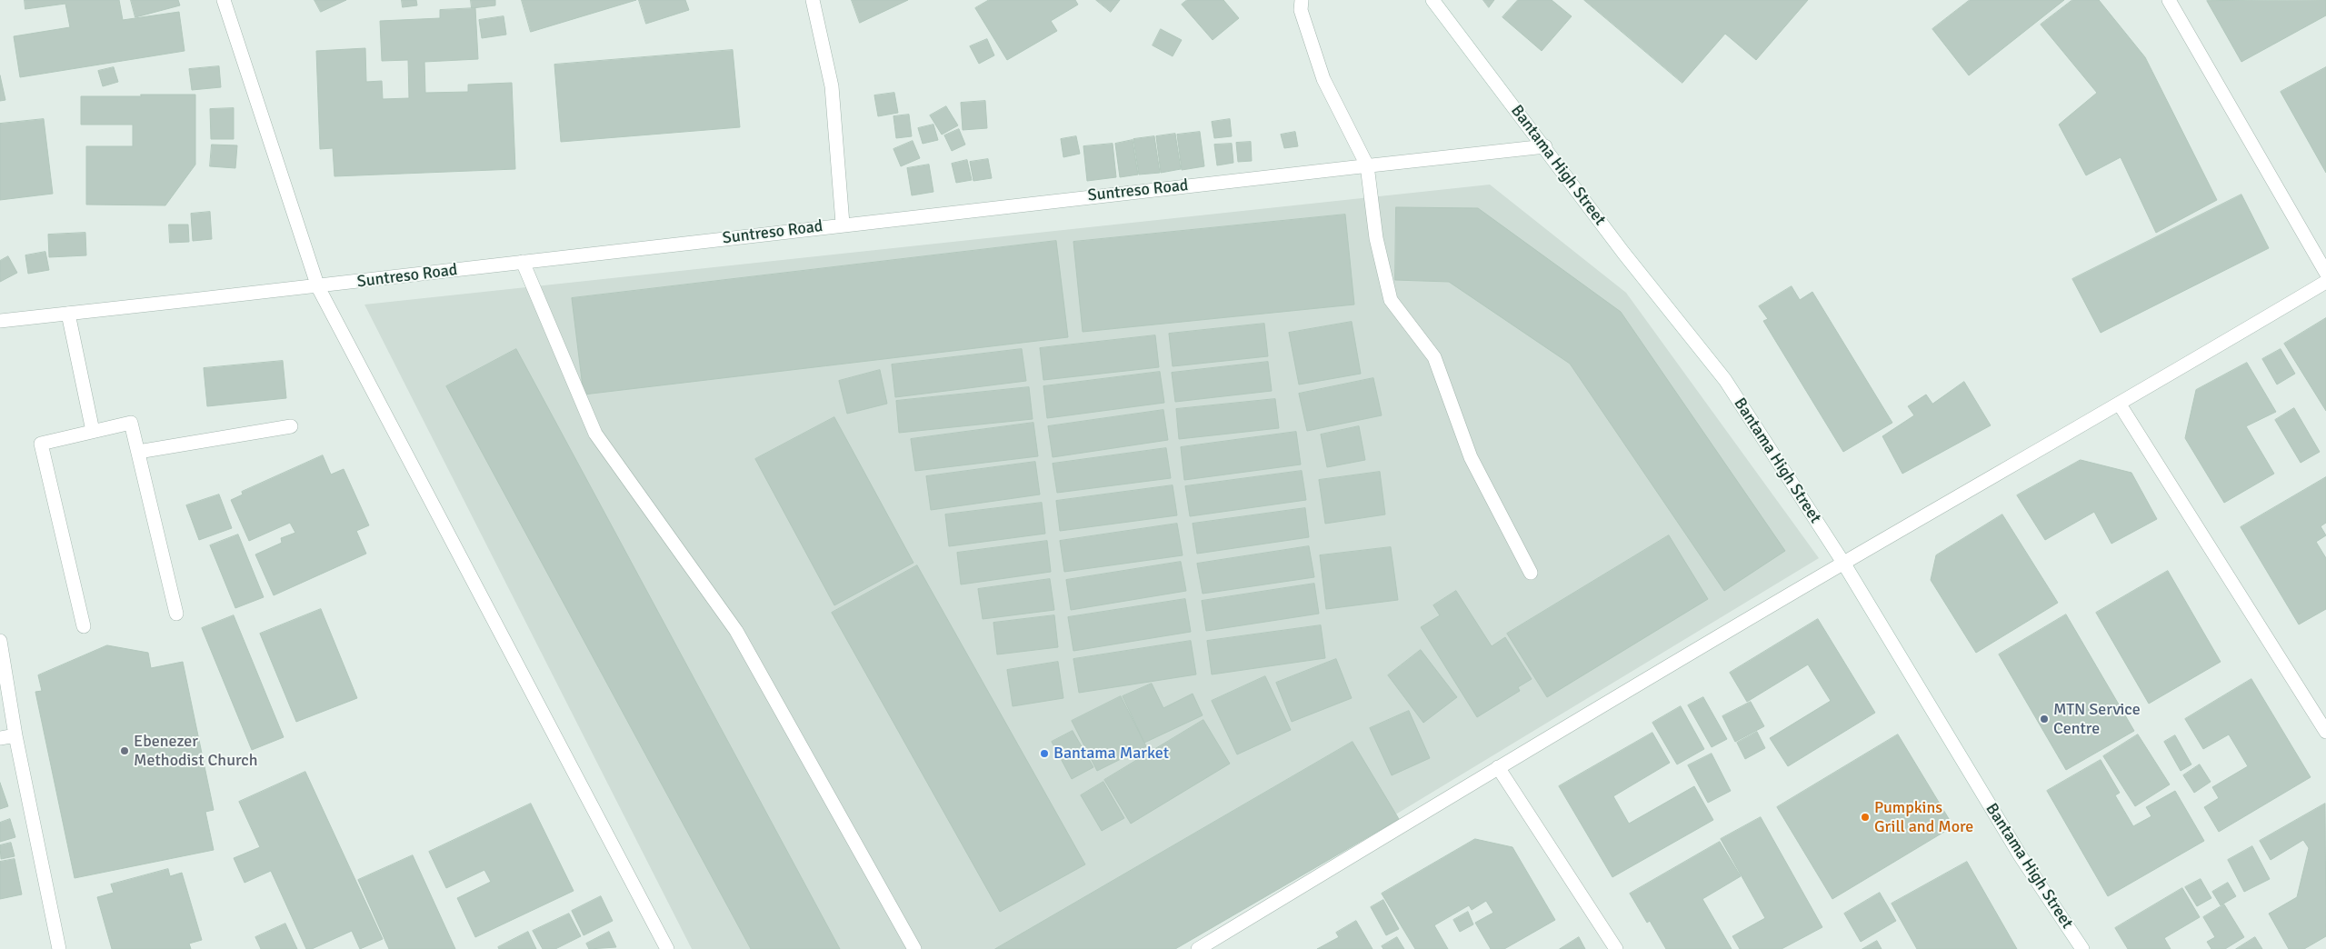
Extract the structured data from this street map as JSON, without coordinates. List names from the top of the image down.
{
  "streets": {
    "street": ["Bantama High Street", "Suntreso Road"]
  },
  "crossings": [
    ["Bantama High Street", "Suntreso Road"]
  ],
  "places": [
    "MTN Service Centre",
    "Ebenezer Methodist Church",
    "Bantama Market",
    "Pumpkins Grill and More"
  ]
}
